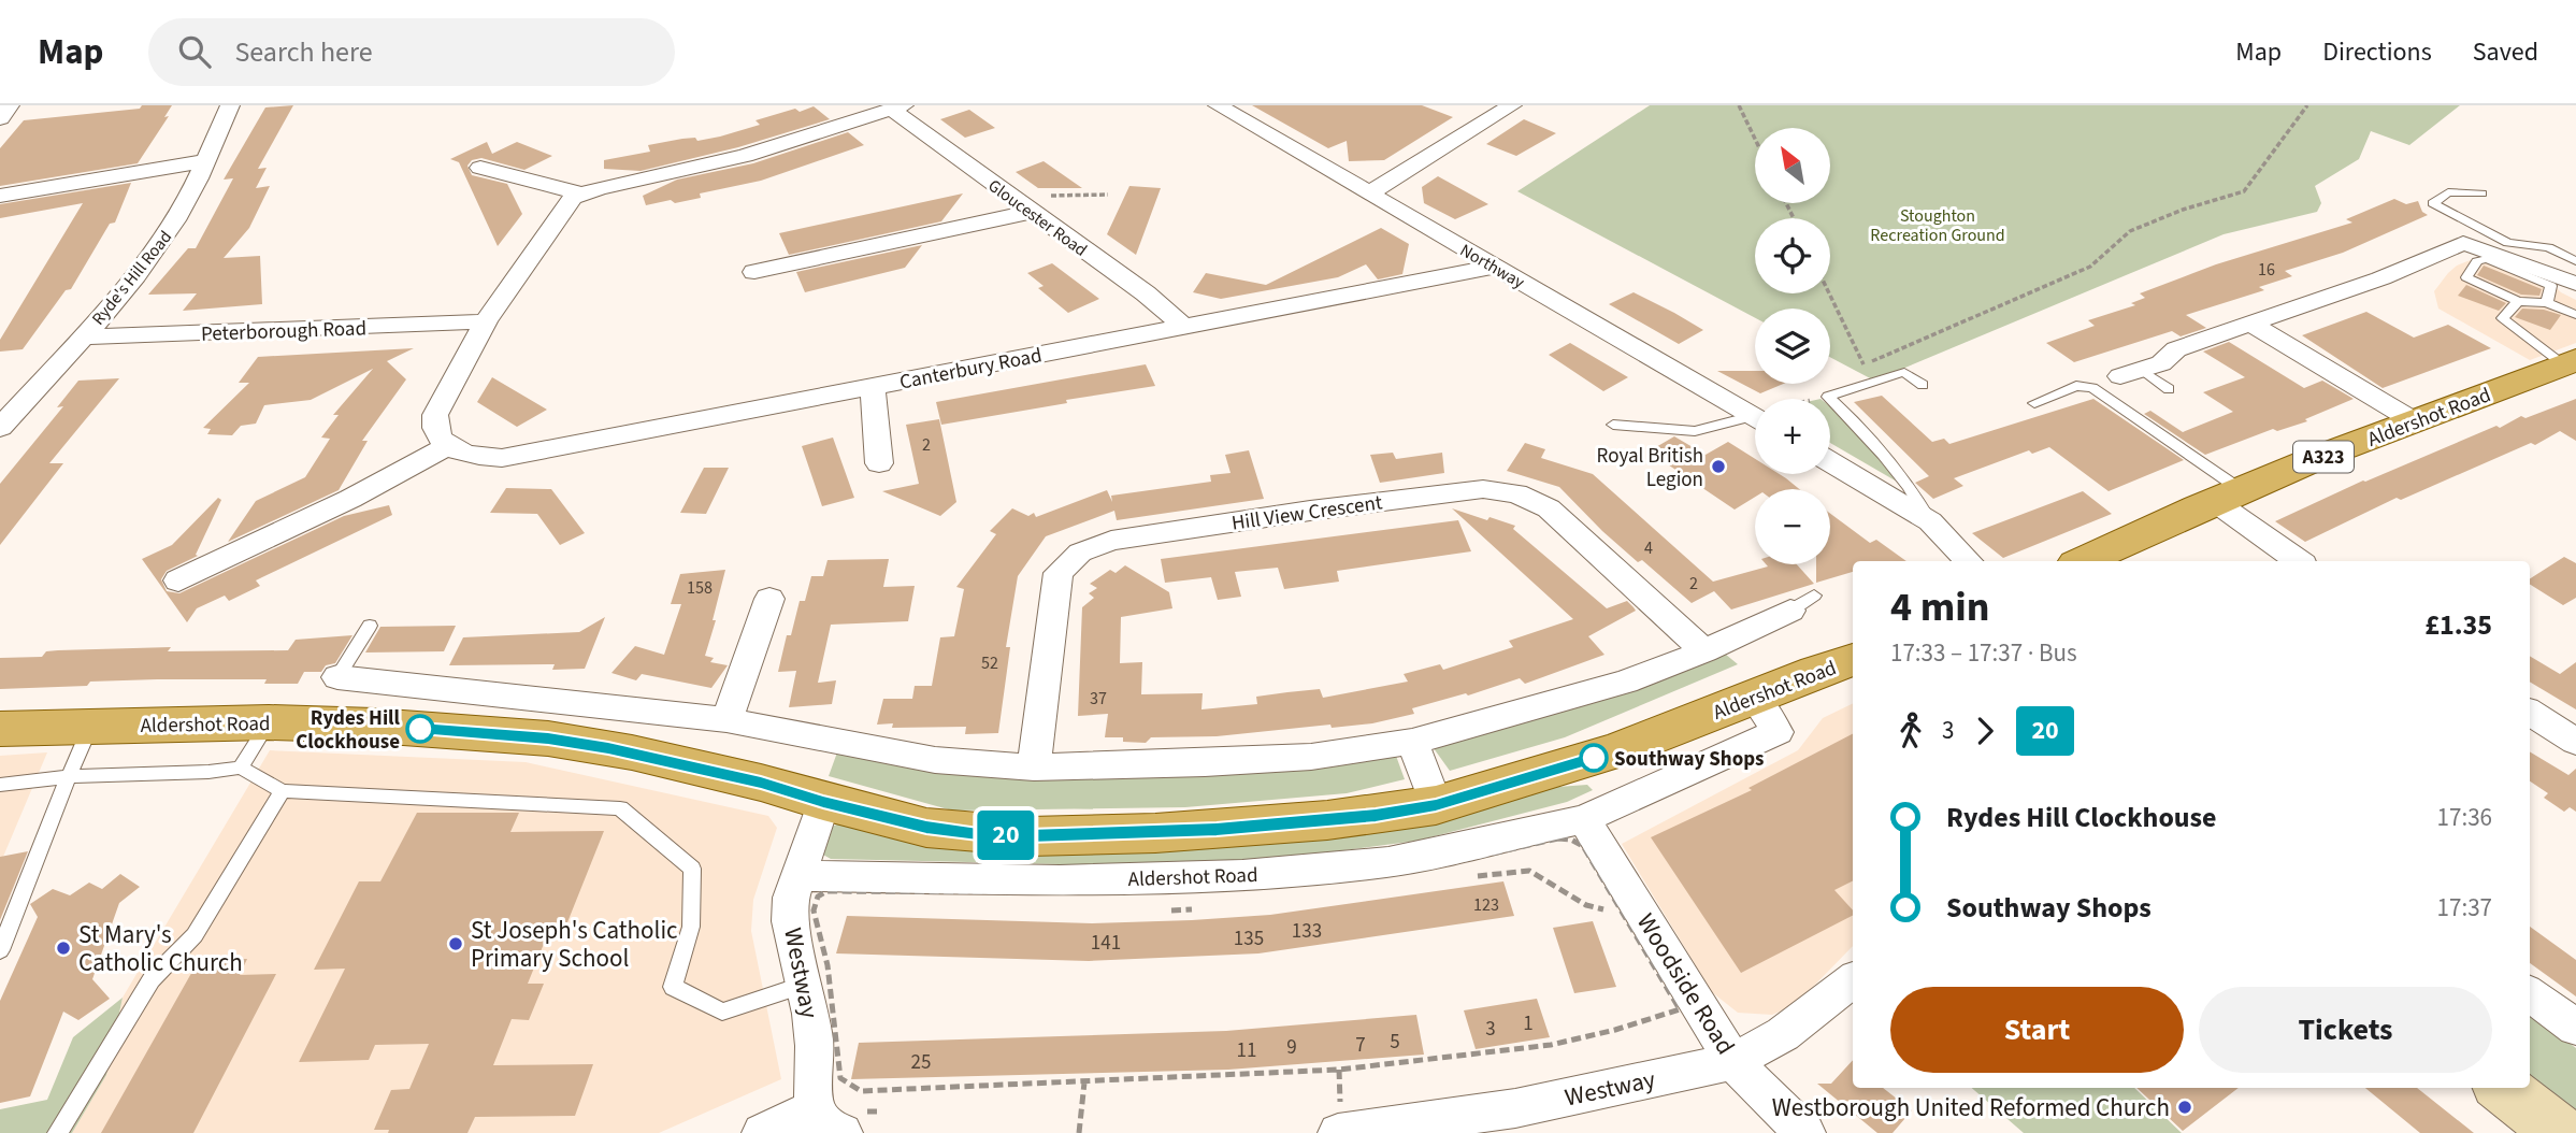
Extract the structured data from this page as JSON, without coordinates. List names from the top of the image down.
{
  "streets": {
    "main road": ["Aldershot Road", "A323"],
    "street": [
      "Gloucester Road",
      "Northway",
      "Ryde's Hill Road",
      "Peterborough Road",
      "Canterbury Road",
      "Hill View Crescent",
      "Westway",
      "Woodside Road"
    ]
  },
  "crossings": [
    ["Gloucester Road", "Canterbury Road"],
    ["Northway", "Canterbury Road"],
    ["Ryde's Hill Road", "Peterborough Road"],
    ["Aldershot Road", "Westway"],
    ["Aldershot Road", "Woodside Road"],
    ["Westway", "Woodside Road"]
  ],
  "parks": ["Stoughton Recreation Ground"],
  "places": [
    "Royal British Legion",
    "Rydes Hill Clockhouse",
    "Southway Shops",
    "St Joseph's Catholic Primary School",
    "St Mary's Catholic Church",
    "Westborough United Reformed Church"
  ],
  "lines": ["bus line 20"],
  "house_numbers": [
    "16",
    "2",
    "4",
    "2",
    "158",
    "52",
    "37",
    "123",
    "133",
    "135",
    "141",
    "1",
    "3",
    "5",
    "7",
    "9",
    "11",
    "25"
  ],
  "north": "top left",
  "page": {
    "header": "Map",
    "search": "Search here",
    "nav": ["Map", "Directions", "Saved"],
    "on_map": "20",
    "map_buttons": ["+", "−"],
    "heading": ["4 min", "17:33 – 17:37 · Bus", "£1.35"],
    "legs": ["3", "20"],
    "list": [
      {
        "name": "Rydes Hill Clockhouse",
        "value": "17:36"
      },
      {
        "name": "Southway Shops",
        "value": "17:37"
      }
    ],
    "buttons": ["Start", "Tickets"]
  }
}
